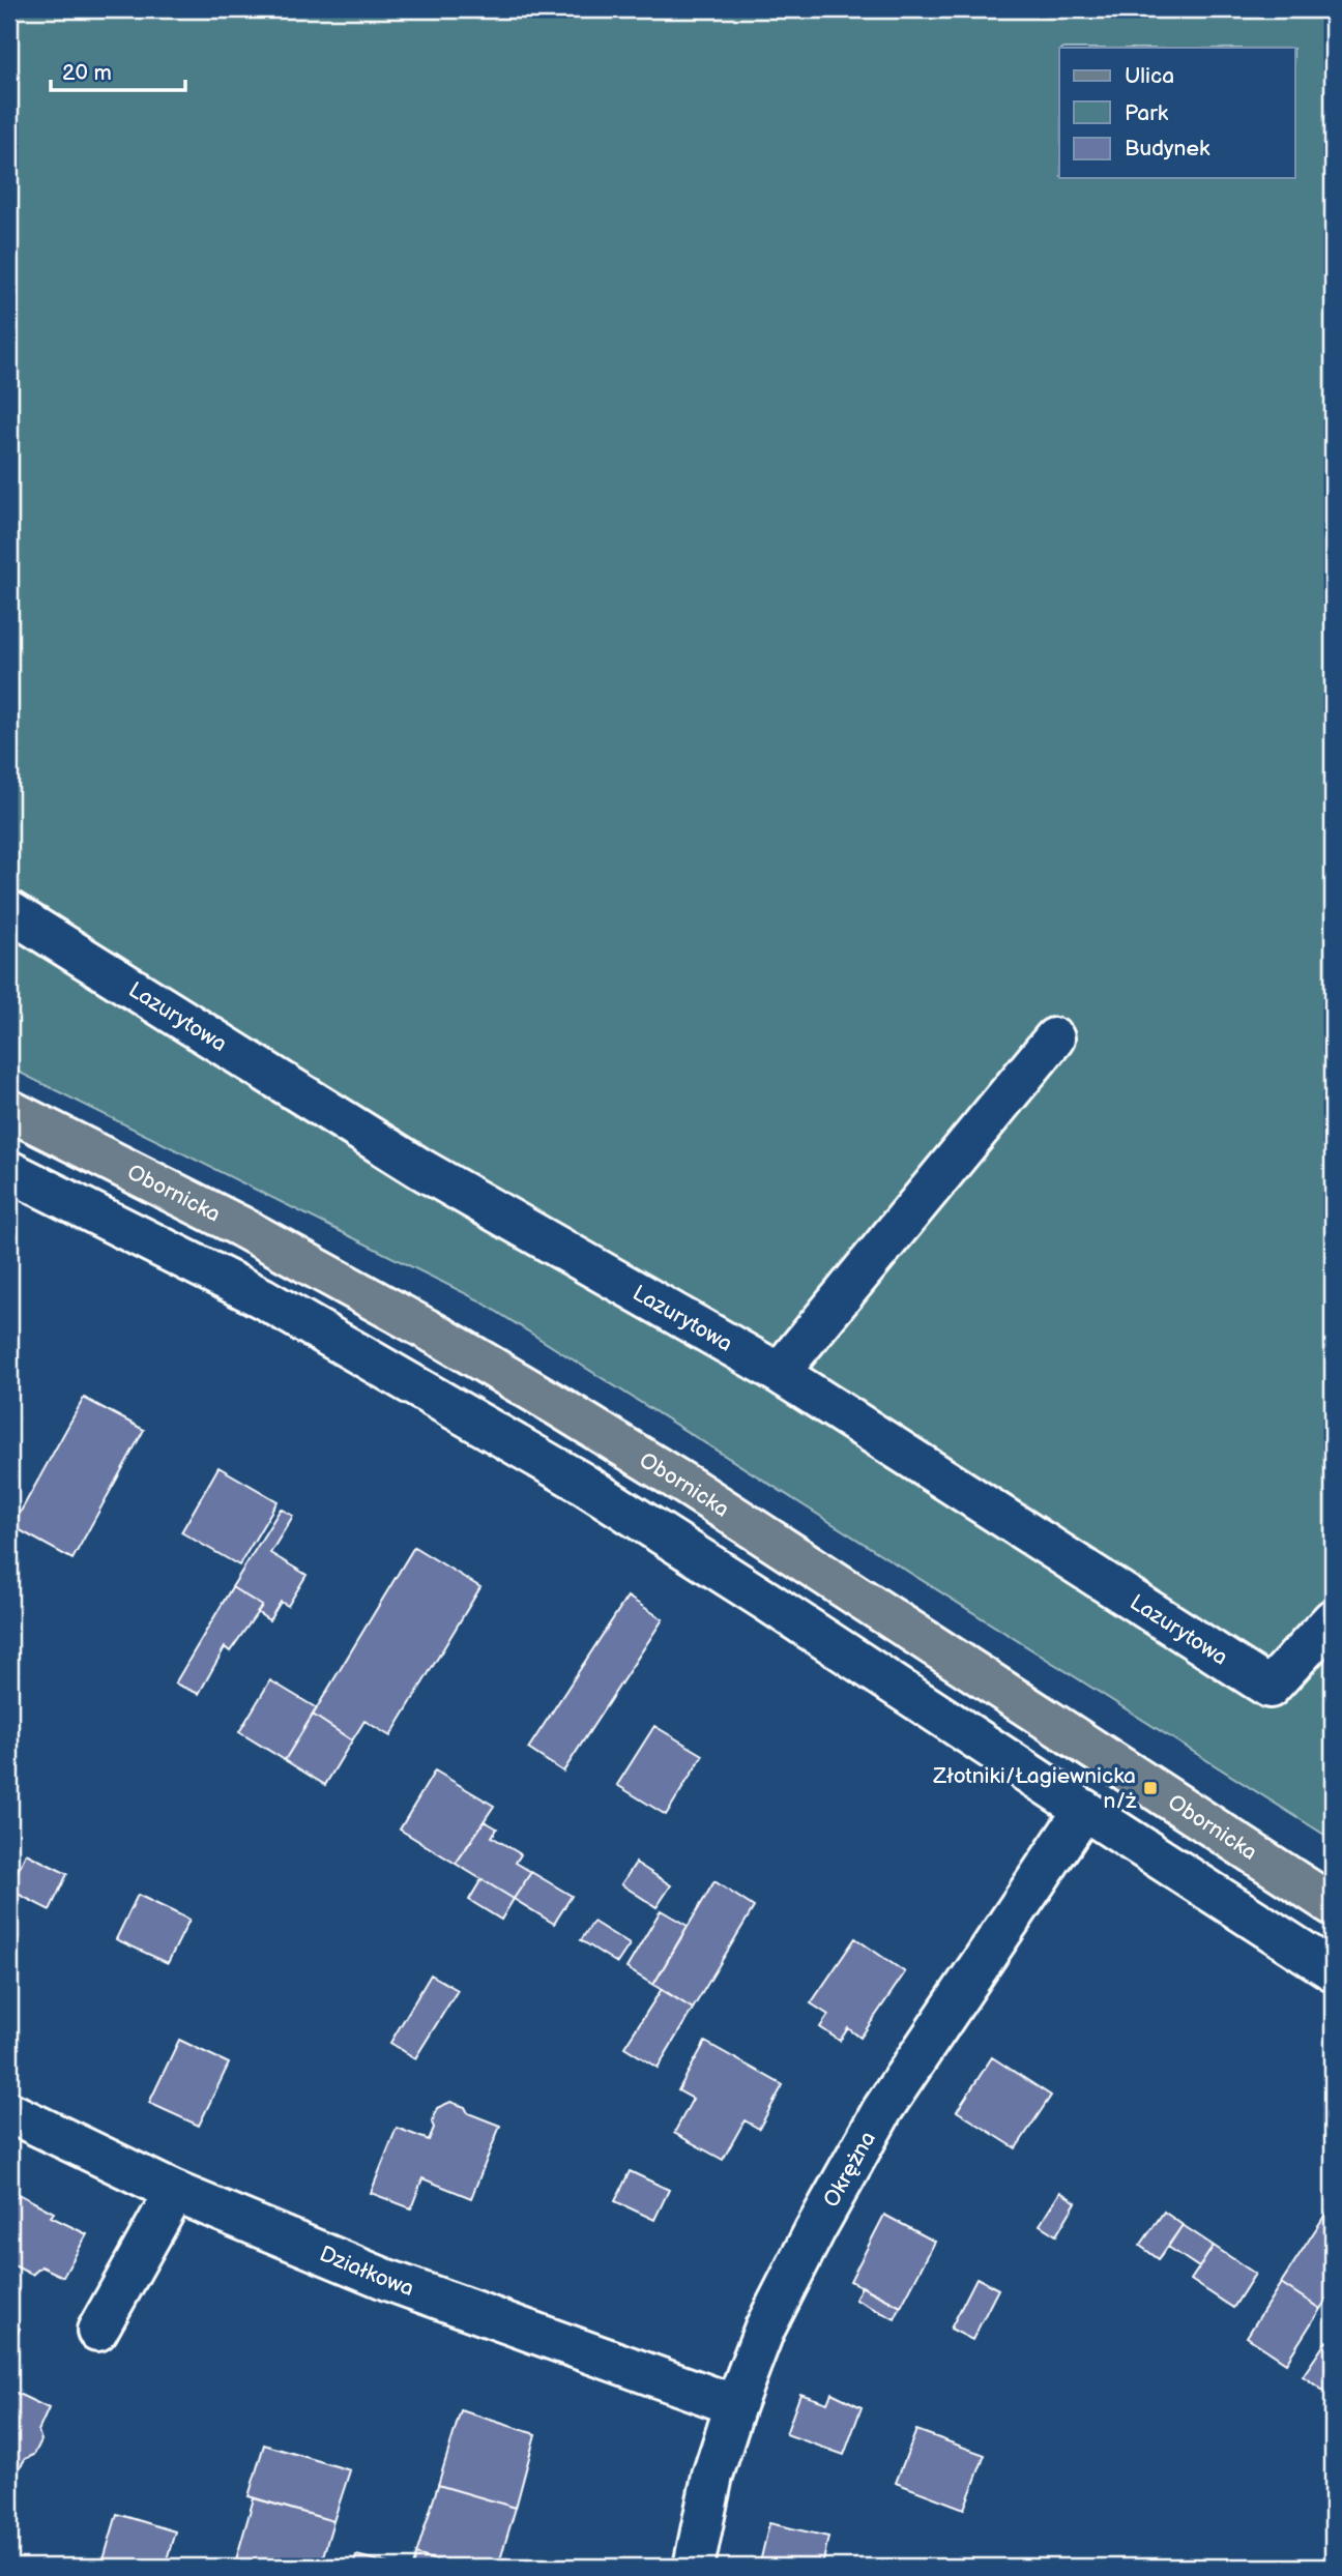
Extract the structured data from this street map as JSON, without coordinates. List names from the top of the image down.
{
  "streets": {
    "main road": ["Obornicka"],
    "street": ["Lazurytowa", "Okrężna", "Działkowa"]
  },
  "crossings": [
    ["Okrężna", "Działkowa"]
  ],
  "places": {
    "transit": ["Złotniki/Łagiewnicka n/ż"]
  },
  "legend": ["Ulica", "Park", "Budynek"],
  "scale_bar": "20 m"
}
